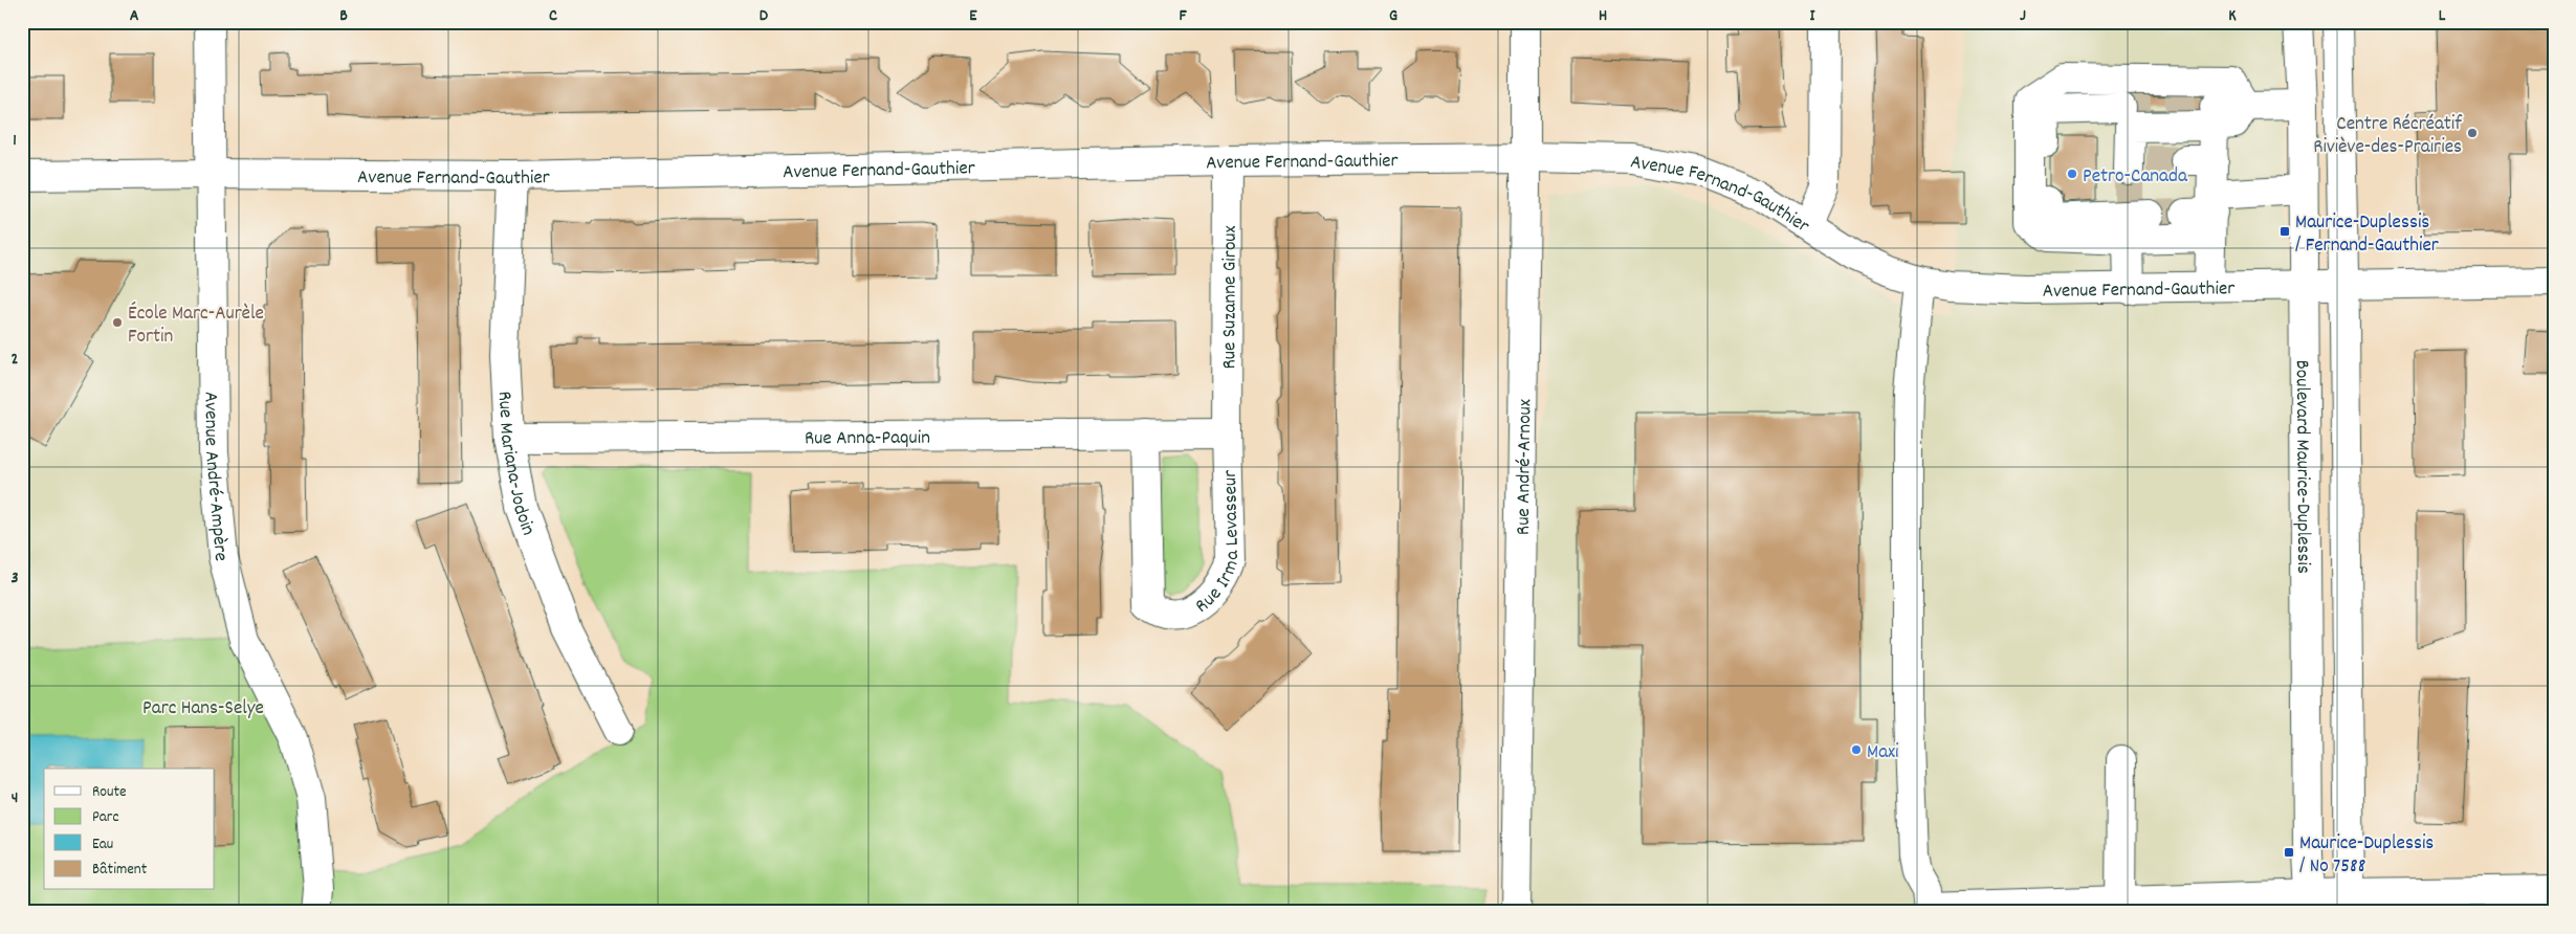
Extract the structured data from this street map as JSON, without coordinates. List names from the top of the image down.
{
  "streets": {
    "street": [
      "Avenue Fernand-Gauthier",
      "Rue Suzanne Giroux",
      "Rue Anna-Paquin",
      "Rue Mariana-Jodoin",
      "Rue André-Arnoux",
      "Boulevard Maurice-Duplessis",
      "Avenue André-Ampère",
      "Rue Irma Levasseur"
    ]
  },
  "crossings": [
    ["Avenue Fernand-Gauthier", "Rue Suzanne Giroux"],
    ["Avenue Fernand-Gauthier", "Rue Mariana-Jodoin"],
    ["Avenue Fernand-Gauthier", "Rue André-Arnoux"],
    ["Avenue Fernand-Gauthier", "Boulevard Maurice-Duplessis"],
    ["Avenue Fernand-Gauthier", "Avenue André-Ampère"],
    ["Rue Suzanne Giroux", "Rue Anna-Paquin"],
    ["Rue Suzanne Giroux", "Rue Irma Levasseur"],
    ["Rue Anna-Paquin", "Rue Mariana-Jodoin"],
    ["Rue Anna-Paquin", "Rue Irma Levasseur"]
  ],
  "parks": ["Parc Hans-Selye"],
  "places": {
    "other": [
      "Centre Récréatif Riviève-des-Prairies",
      "Petro-Canada",
      "École Marc-Aurèle Fortin",
      "Maxi"
    ],
    "transit": ["Maurice-Duplessis / Fernand-Gauthier", "Maurice-Duplessis / No 7588"]
  },
  "legend": [
    "Route",
    "Parc",
    "Eau",
    "Bâtiment"
  ],
  "grid": {
    "columns": [
      "A",
      "B",
      "C",
      "D",
      "E",
      "F",
      "G",
      "H",
      "I",
      "J",
      "K",
      "L"
    ],
    "rows": [
      "1",
      "2",
      "3",
      "4"
    ]
  }
}
